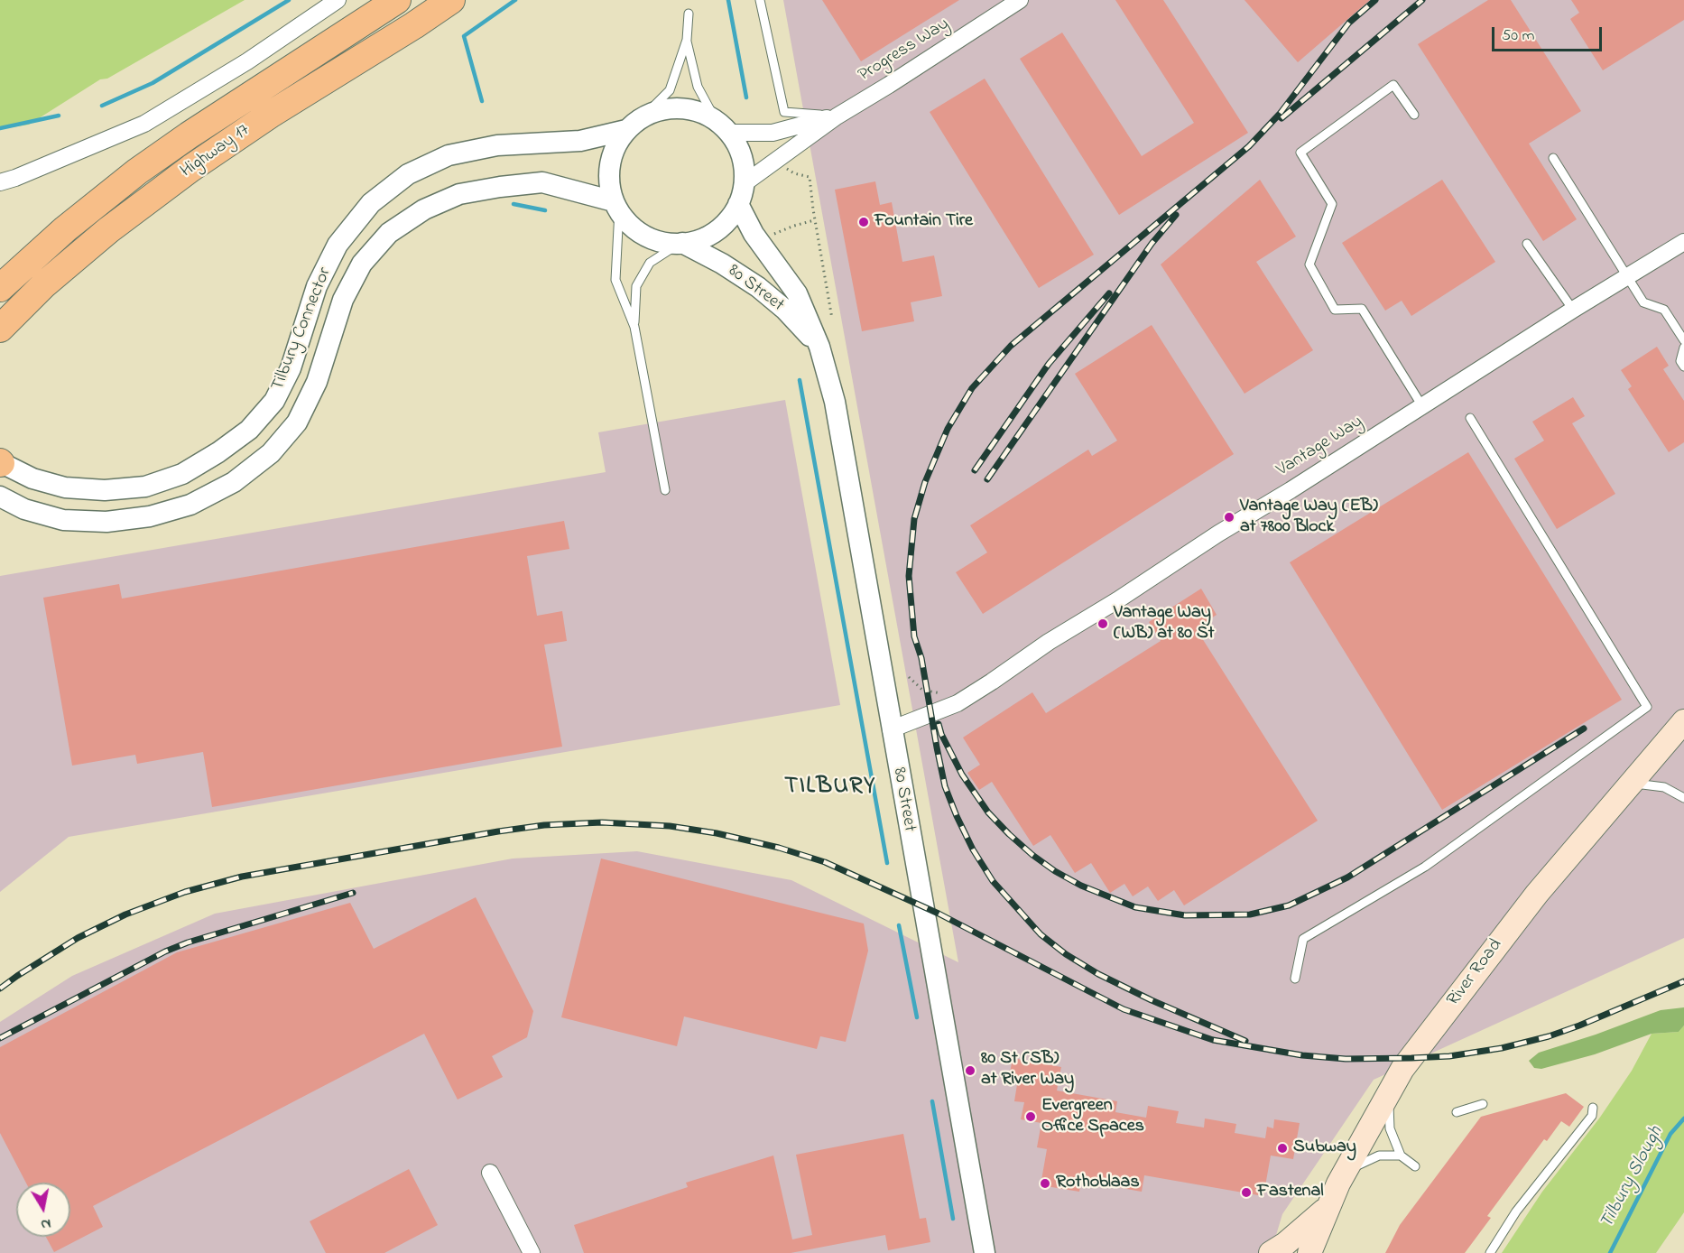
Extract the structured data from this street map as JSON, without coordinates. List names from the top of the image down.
{
  "streets": {
    "highway": ["Highway 17"],
    "main road": ["River Road"],
    "street": [
      "Progress Way",
      "80 Street",
      "Tilbury Connector",
      "Vantage Way"
    ]
  },
  "crossings": [
    ["Progress Way", "80 Street"],
    ["Progress Way", "Tilbury Connector"],
    ["80 Street", "Tilbury Connector"],
    ["80 Street", "Vantage Way"]
  ],
  "districts": ["TILBURY"],
  "water": ["Tilbury Slough"],
  "places": [
    "Fountain Tire",
    "Vantage Way (EB) at 7800 Block",
    "Vantage Way (WB) at 80 St",
    "80 St (SB) at River Way",
    "Evergreen Office Spaces",
    "Subway",
    "Rothoblaas",
    "Fastenal"
  ],
  "scale_bar": "50 m",
  "north": "bottom"
}
